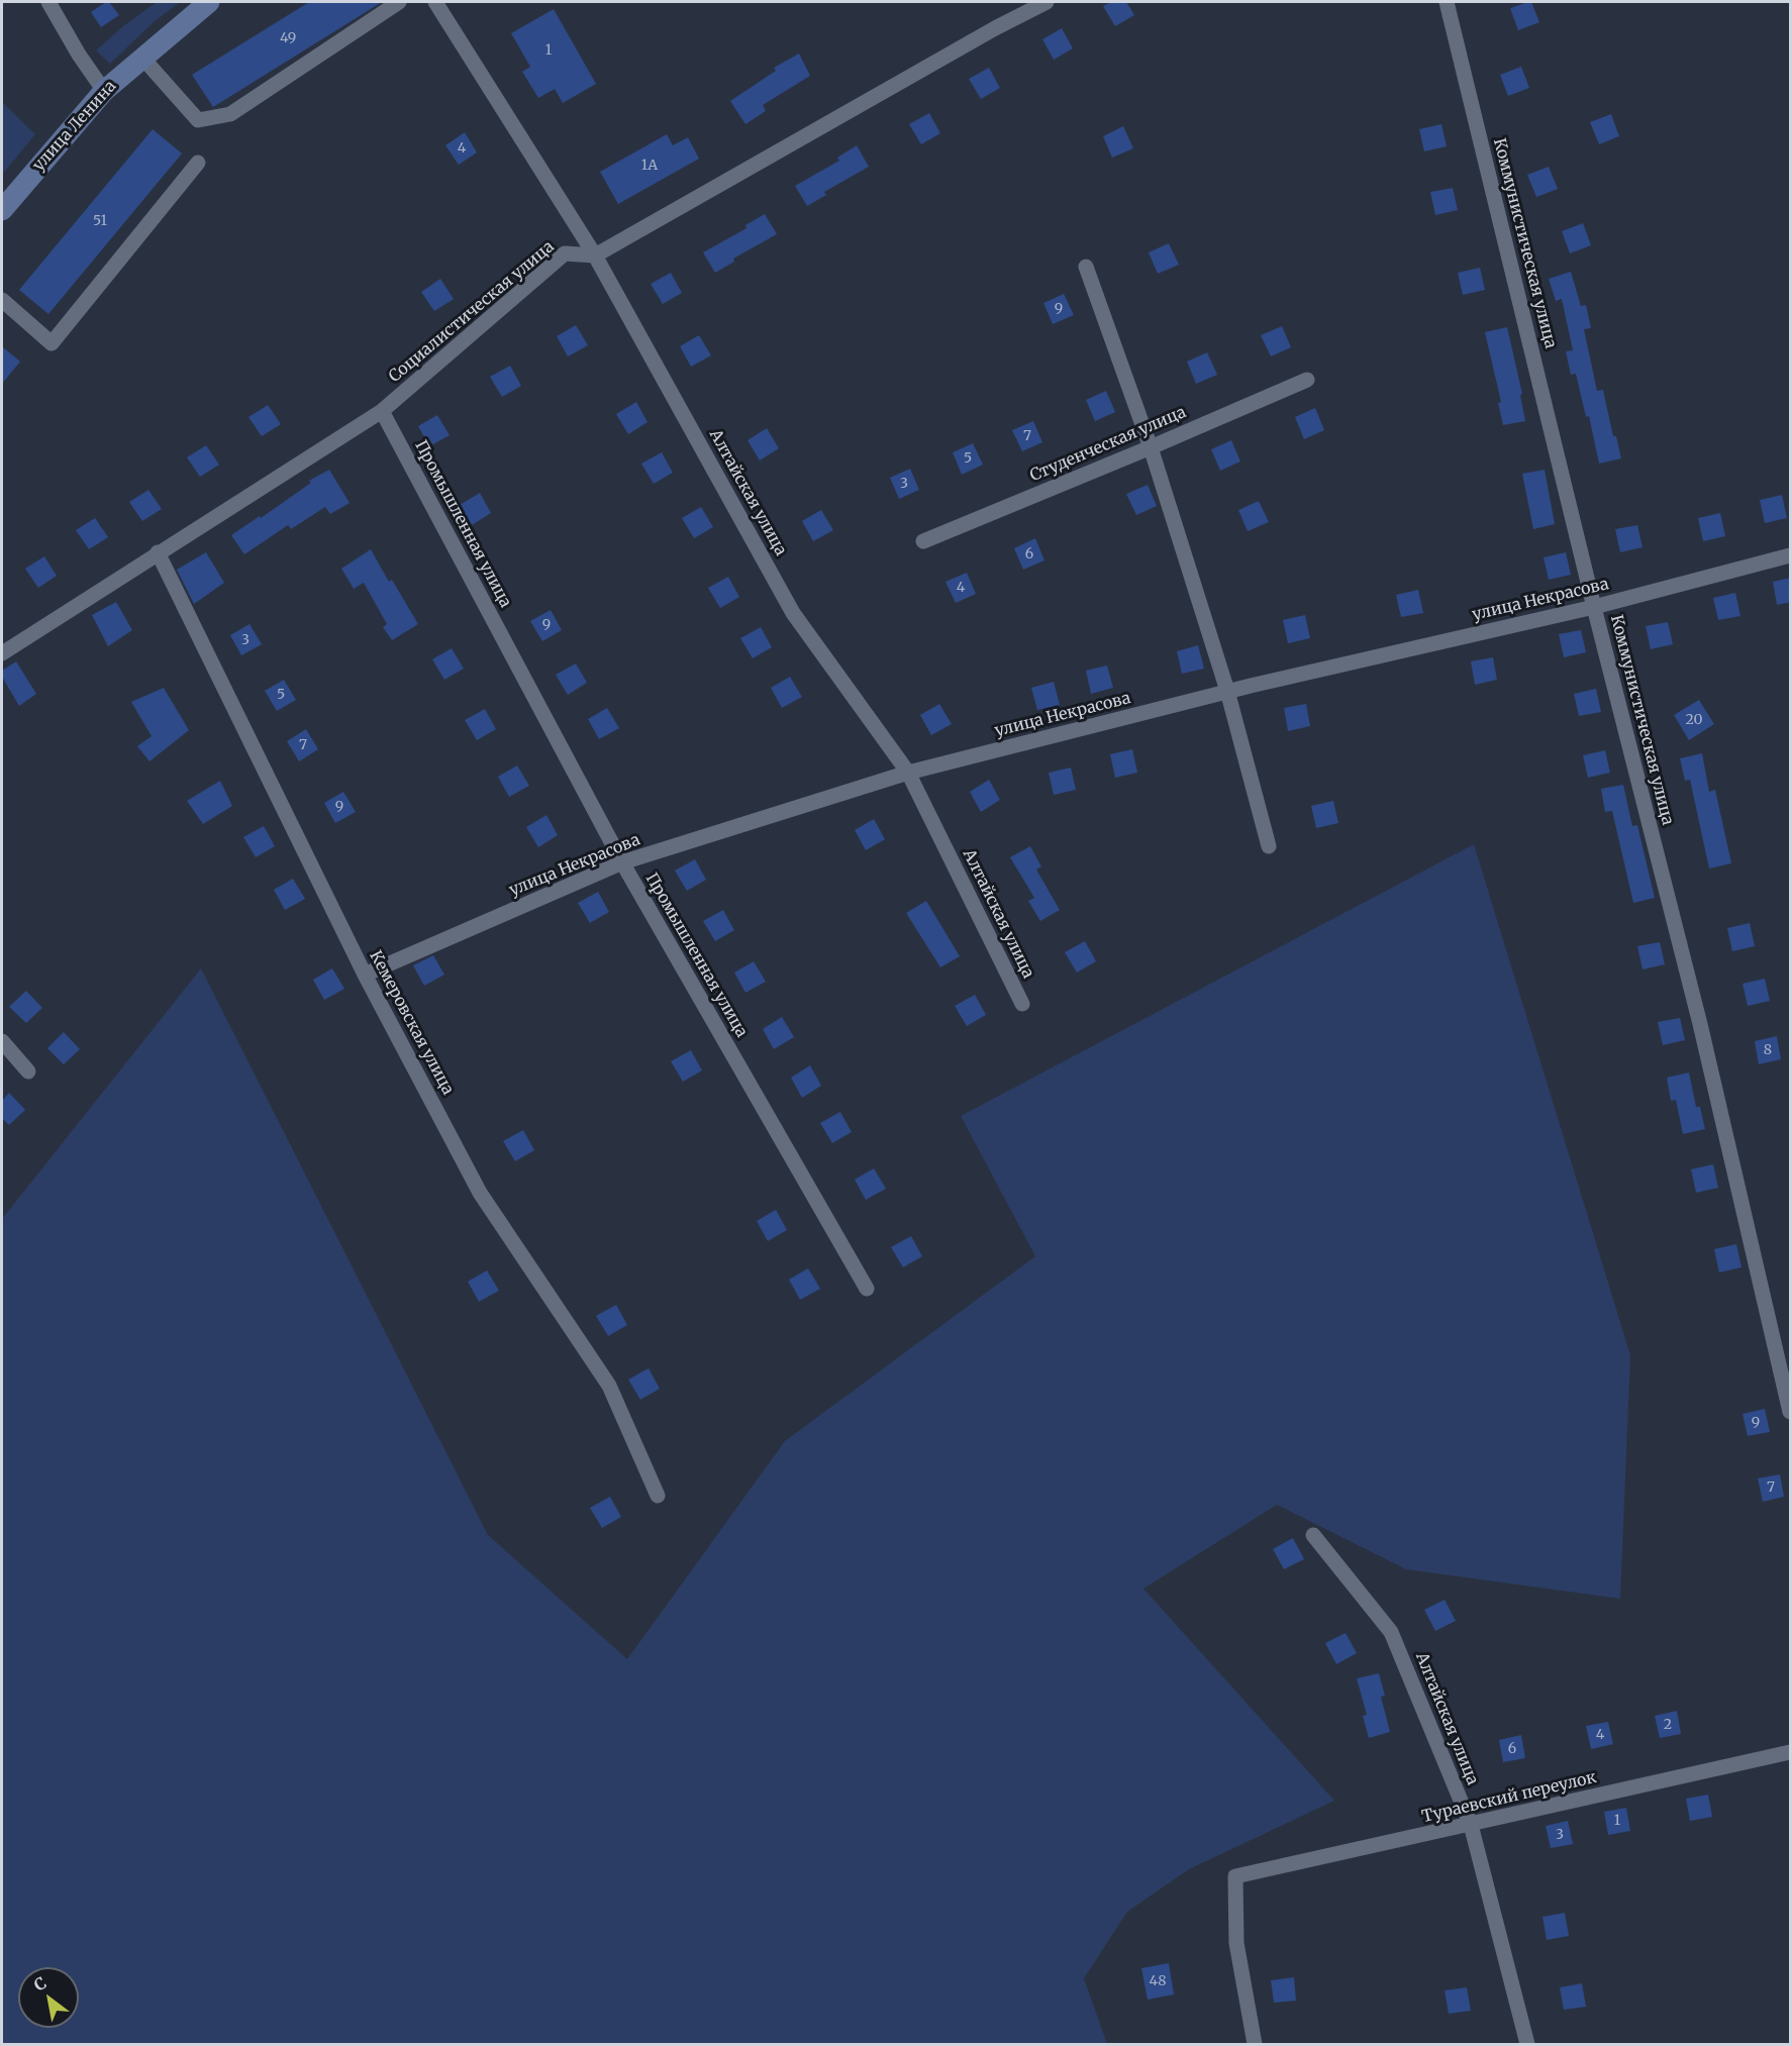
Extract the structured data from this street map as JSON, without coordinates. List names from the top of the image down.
{
  "streets": {
    "main road": ["улица Ленина"],
    "street": [
      "Коммунистическая улица",
      "Социалистическая улица",
      "Студенческая улица",
      "Алтайская улица",
      "Промышленная улица",
      "улица Некрасова",
      "Кемеровская улица",
      "Тураевский переулок"
    ]
  },
  "crossings": [
    ["Коммунистическая улица", "улица Некрасова"],
    ["Социалистическая улица", "Алтайская улица"],
    ["Социалистическая улица", "Промышленная улица"],
    ["Социалистическая улица", "Кемеровская улица"],
    ["Алтайская улица", "улица Некрасова"],
    ["Алтайская улица", "Тураевский переулок"],
    ["Промышленная улица", "улица Некрасова"],
    ["улица Некрасова", "Кемеровская улица"]
  ],
  "house_numbers": [
    "49",
    "1",
    "4",
    "1А",
    "51",
    "9",
    "7",
    "5",
    "3",
    "6",
    "4",
    "9",
    "3",
    "5",
    "20",
    "7",
    "9",
    "8",
    "9",
    "7",
    "2",
    "4",
    "6",
    "1",
    "3",
    "48"
  ],
  "north": "top left"
}
